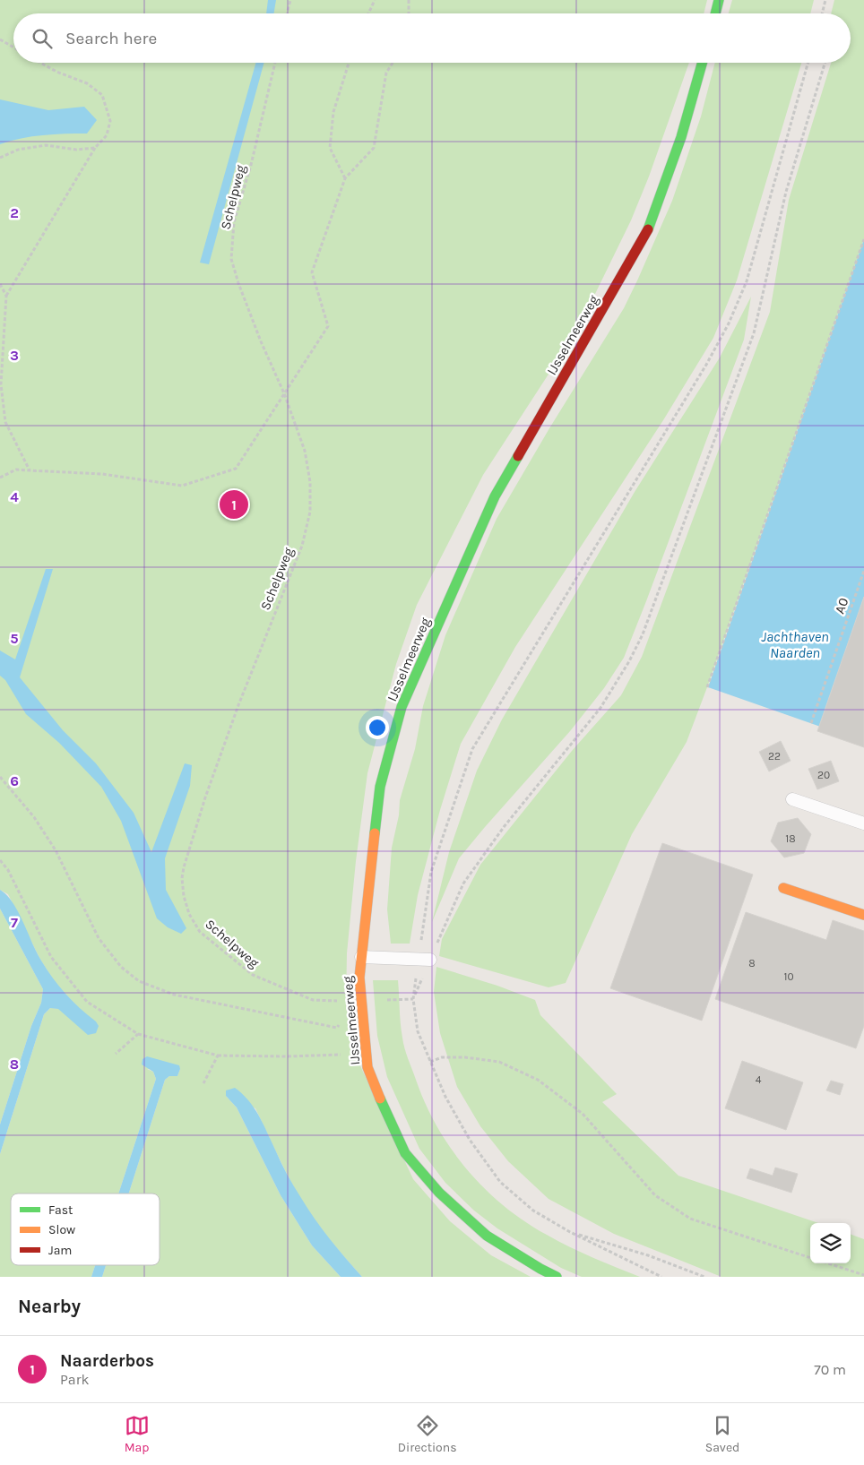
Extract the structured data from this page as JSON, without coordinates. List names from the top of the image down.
{
  "streets": {
    "main road": ["IJsselmeerweg"],
    "path": ["Schelpweg", "A0"]
  },
  "crossings": [
    ["Schelpweg", "IJsselmeerweg"]
  ],
  "water": ["Jachthaven Naarden"],
  "house_numbers": [
    "22",
    "20",
    "18",
    "8",
    "10",
    "4"
  ],
  "legend": ["Fast", "Slow", "Jam"],
  "page": {
    "search": "Search here",
    "pins": "1",
    "heading": "Nearby",
    "list": [
      {
        "mark": "1",
        "name": "Naarderbos",
        "note": "Park",
        "value": "70 m"
      }
    ],
    "nav": ["Map", "Directions", "Saved"]
  },
  "grid": {
    "rows": [
      "2",
      "3",
      "4",
      "5",
      "6",
      "7",
      "8"
    ]
  }
}
